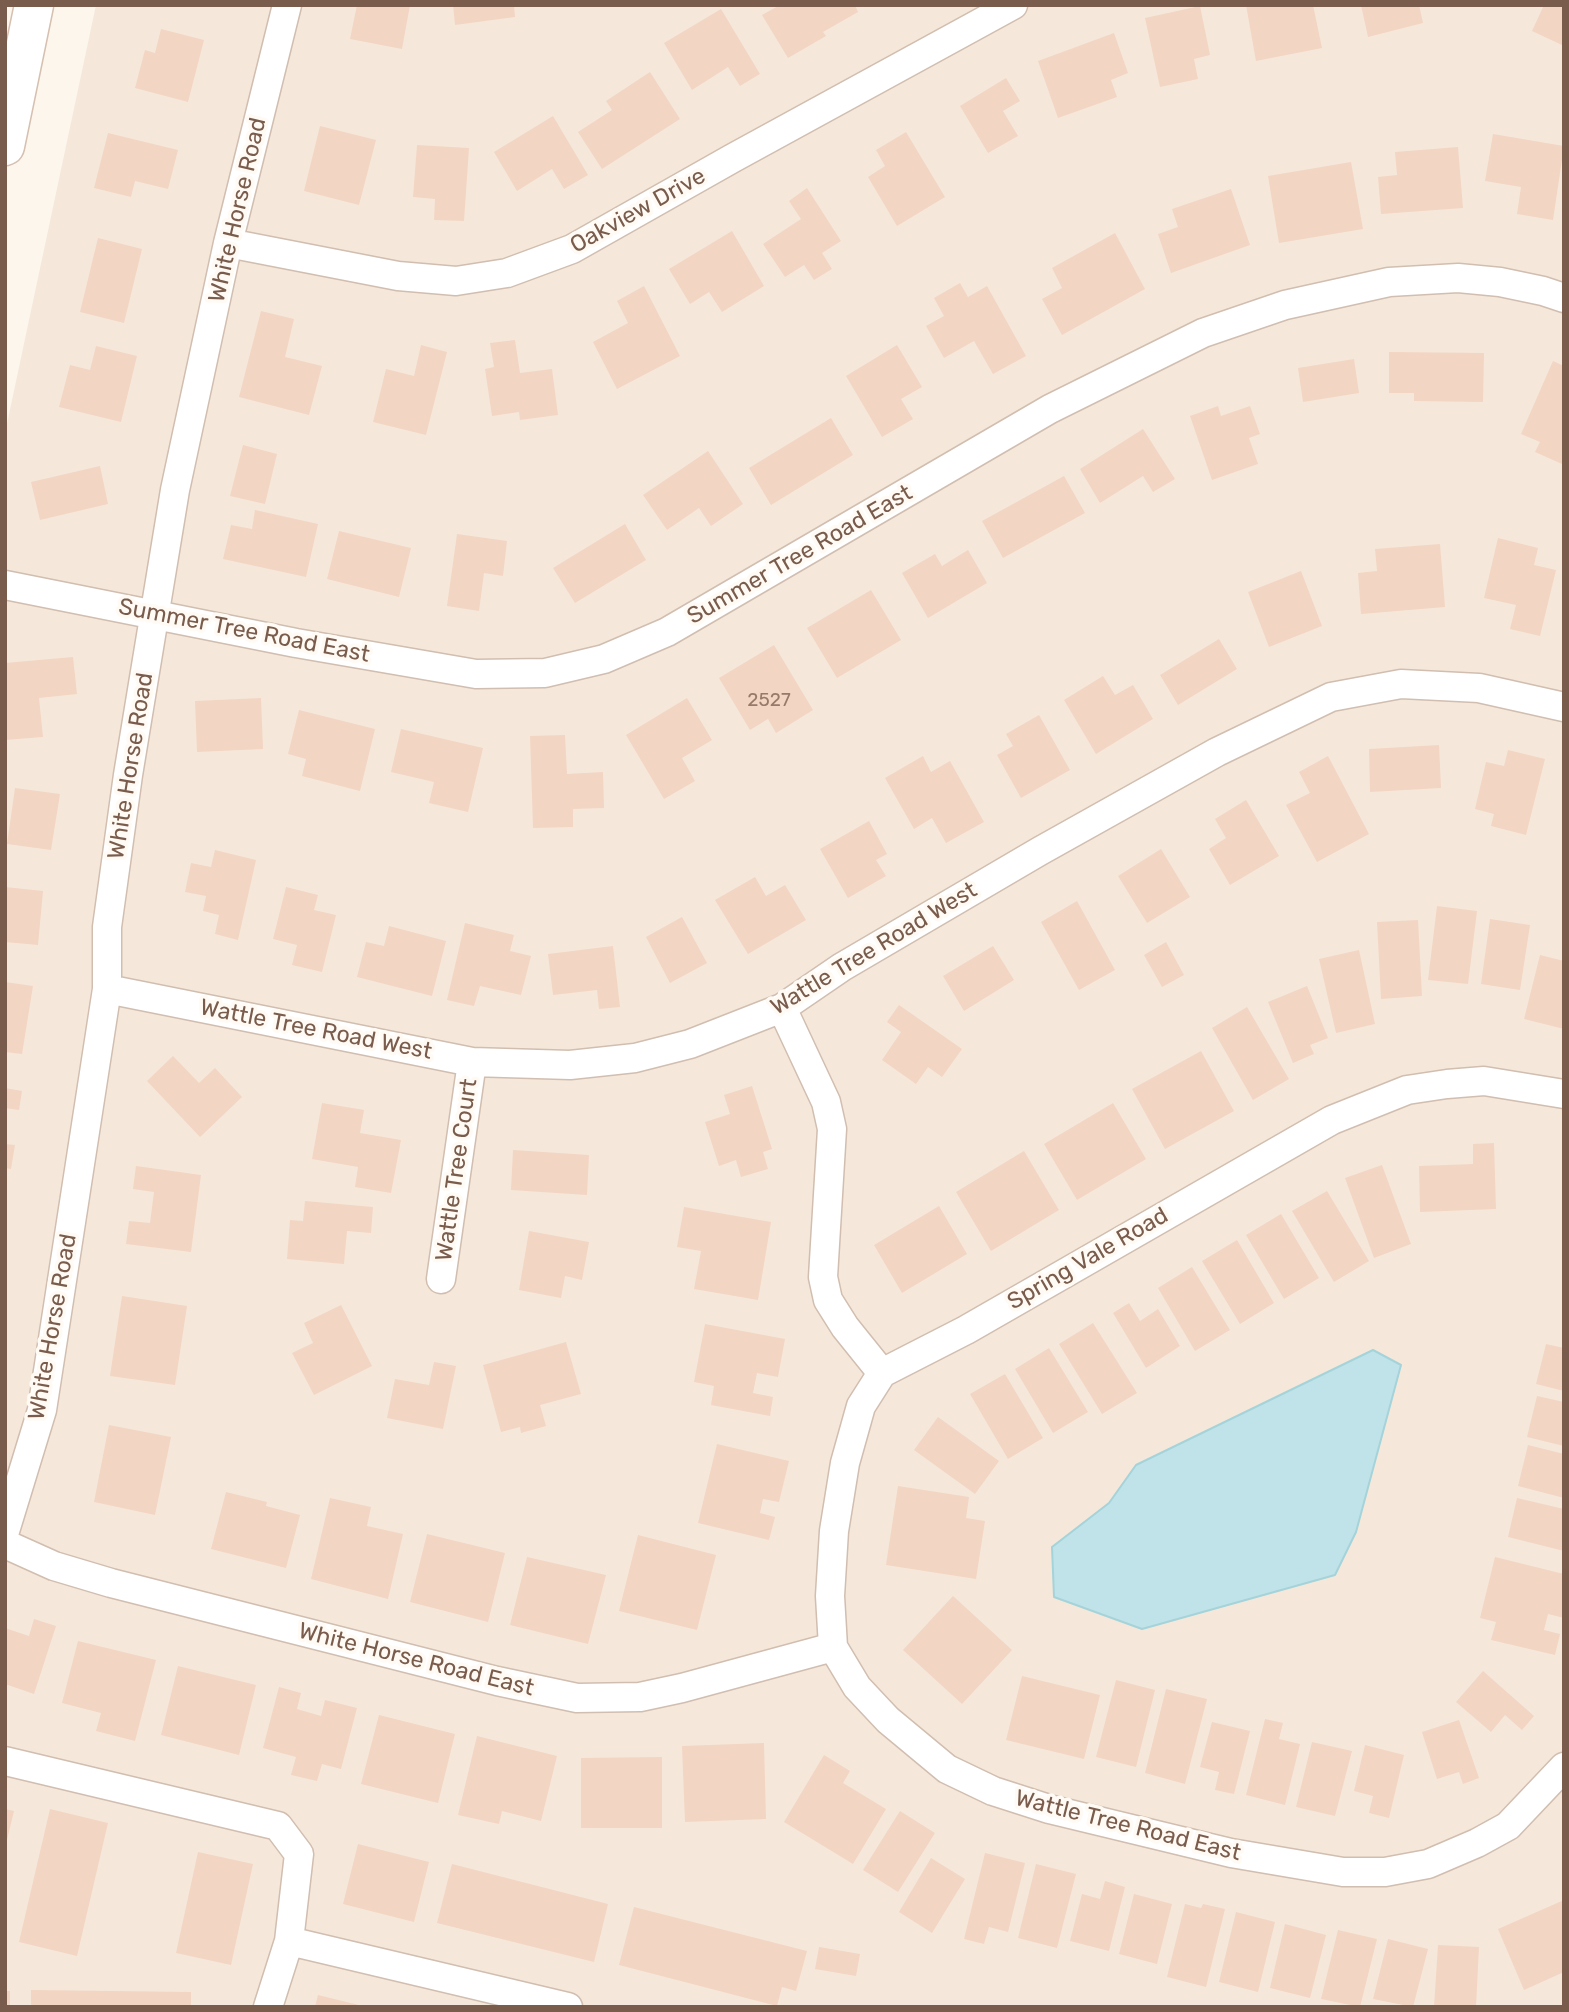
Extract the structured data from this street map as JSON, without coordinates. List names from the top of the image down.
{
  "streets": {
    "street": [
      "White Horse Road",
      "Oakview Drive",
      "Summer Tree Road East",
      "Wattle Tree Road West",
      "Wattle Tree Court",
      "Spring Vale Road",
      "White Horse Road East",
      "Wattle Tree Road East"
    ]
  },
  "crossings": [
    ["White Horse Road", "Oakview Drive"],
    ["White Horse Road", "Summer Tree Road East"],
    ["White Horse Road", "Wattle Tree Road West"],
    ["Wattle Tree Road West", "Wattle Tree Court"],
    ["White Horse Road East", "Wattle Tree Road East"]
  ],
  "house_numbers": ["2527"]
}
